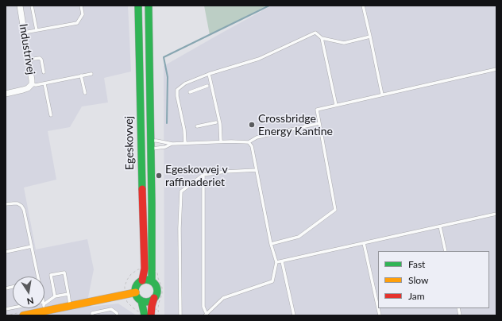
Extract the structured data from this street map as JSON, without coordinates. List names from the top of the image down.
{
  "streets": {
    "main road": ["Egeskovvej"],
    "street": ["Industrivej"]
  },
  "places": ["Crossbridge Energy Kantine", "Egeskovvej v raffinaderiet"],
  "legend": ["Fast", "Slow", "Jam"],
  "north": "bottom"
}
